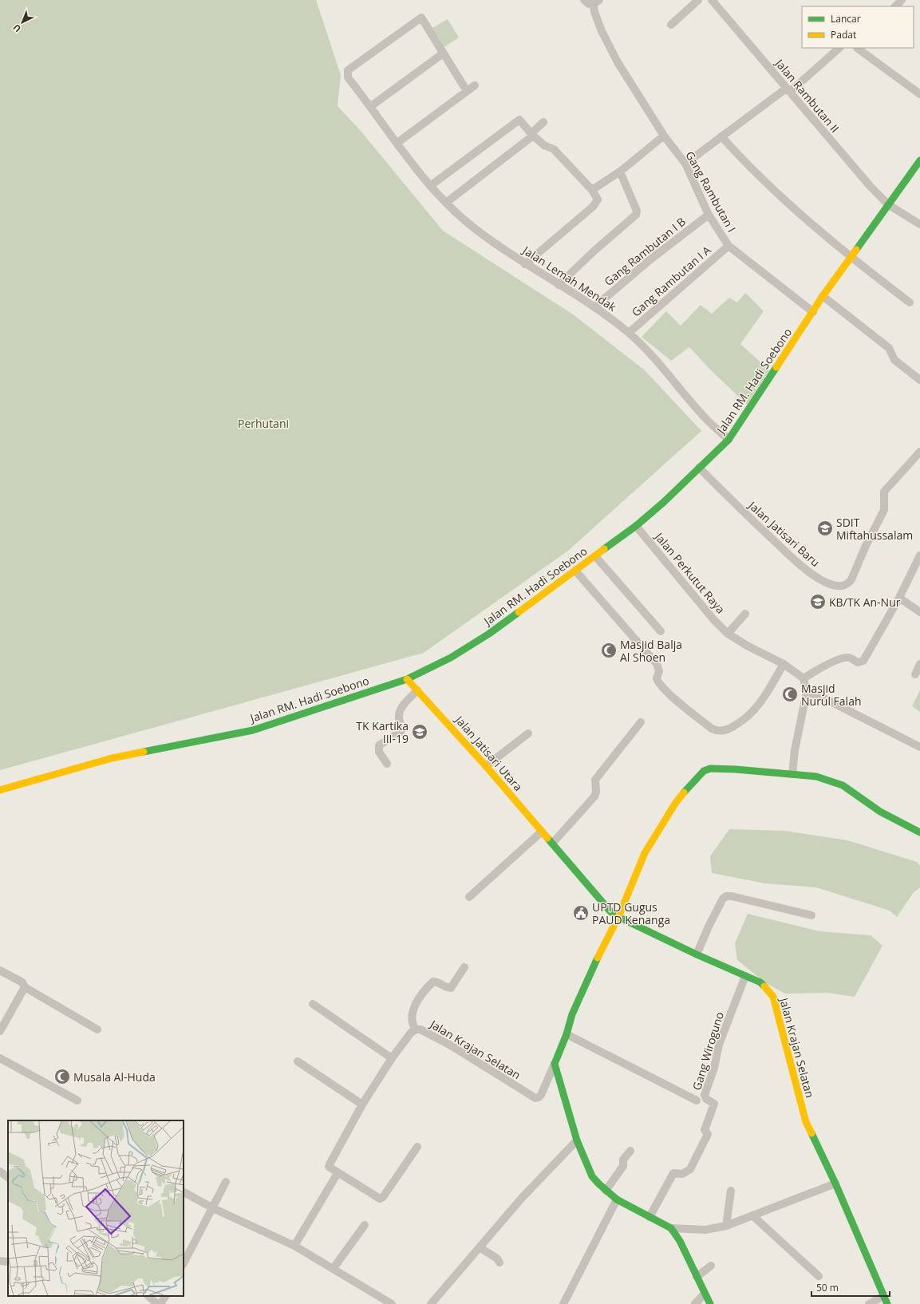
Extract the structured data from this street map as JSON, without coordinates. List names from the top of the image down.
{
  "streets": {
    "street": [
      "Jalan Rambutan II",
      "Gang Rambutan I",
      "Gang Rambutan I B",
      "Jalan Lemah Mendak",
      "Gang Rambutan I A",
      "Jalan RM. Hadi Soebono",
      "Jalan Jatisari Baru",
      "Jalan Perkutut Raya",
      "Jalan Jatisari Utara",
      "Jalan Krajan Selatan",
      "Gang Wiroguno"
    ]
  },
  "crossings": [
    ["Jalan Rambutan II", "Jalan RM. Hadi Soebono"],
    ["Gang Rambutan I", "Gang Rambutan I B"],
    ["Gang Rambutan I", "Gang Rambutan I A"],
    ["Gang Rambutan I", "Jalan RM. Hadi Soebono"],
    ["Gang Rambutan I B", "Jalan Lemah Mendak"],
    ["Jalan Lemah Mendak", "Gang Rambutan I A"],
    ["Jalan Lemah Mendak", "Jalan RM. Hadi Soebono"],
    ["Jalan RM. Hadi Soebono", "Jalan Jatisari Baru"],
    ["Jalan RM. Hadi Soebono", "Jalan Perkutut Raya"],
    ["Jalan RM. Hadi Soebono", "Jalan Jatisari Utara"],
    ["Jalan Jatisari Utara", "Jalan Krajan Selatan"],
    ["Jalan Krajan Selatan", "Gang Wiroguno"]
  ],
  "parks": ["Perhutani"],
  "places": {
    "school or university": ["SDIT Miftahussalam", "KB/TK An-Nur", "TK Kartika III-19"],
    "mosque": ["Masjid Balja Al Shoen", "Masjid Nurul Falah", "Musala Al-Huda"],
    "public building": ["UPTD Gugus PAUD Kenanga"]
  },
  "legend": ["Lancar", "Padat"],
  "scale_bar": "50 m",
  "north": "bottom left"
}
